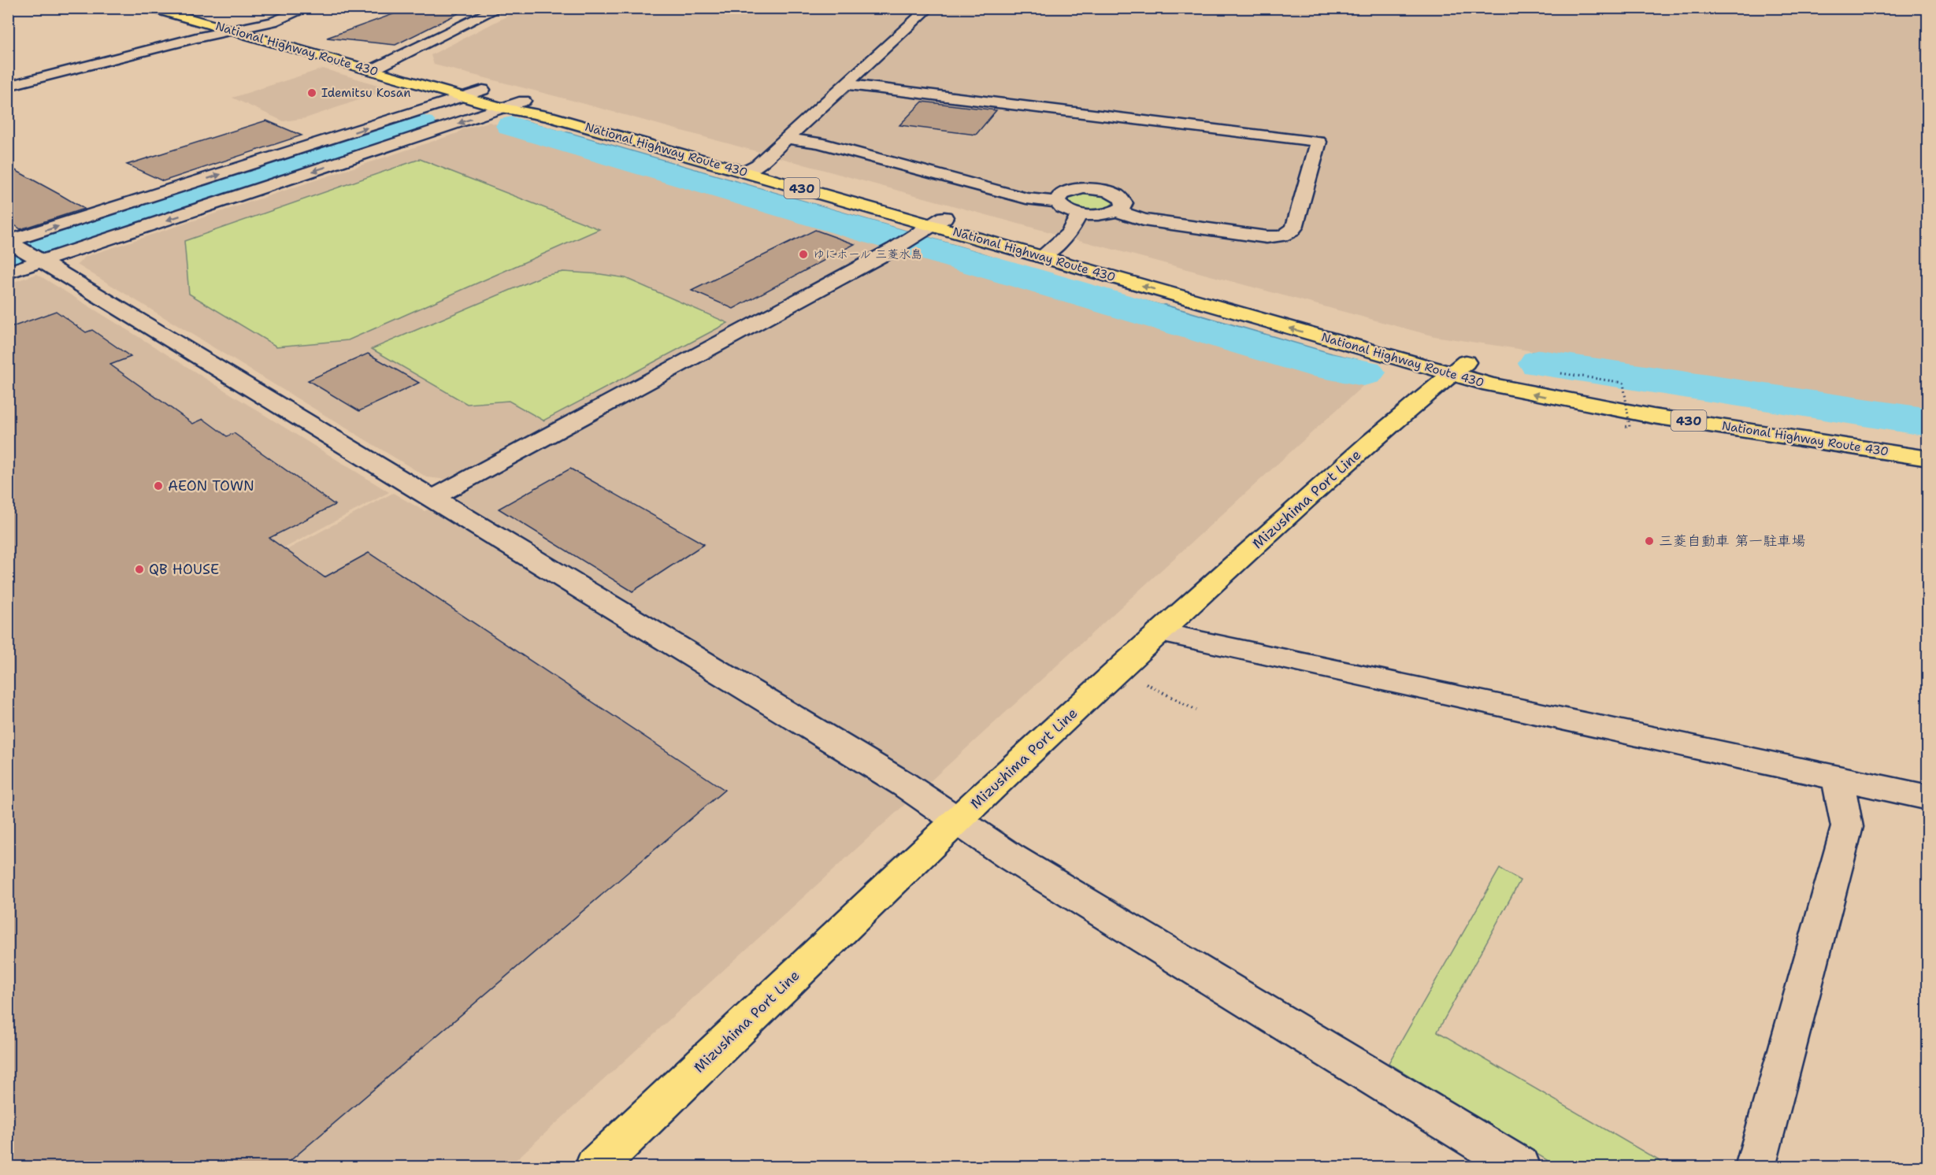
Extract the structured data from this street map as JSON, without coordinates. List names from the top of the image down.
{
  "streets": {
    "main road": ["National Highway Route 430", "430", "Mizushima Port Line"]
  },
  "crossings": [
    ["National Highway Route 430", "Mizushima Port Line"]
  ],
  "places": [
    "Idemitsu Kosan",
    "ゆにホール 三菱水島",
    "AEON TOWN",
    "三菱自動車 第一駐車場",
    "QB HOUSE"
  ]
}
